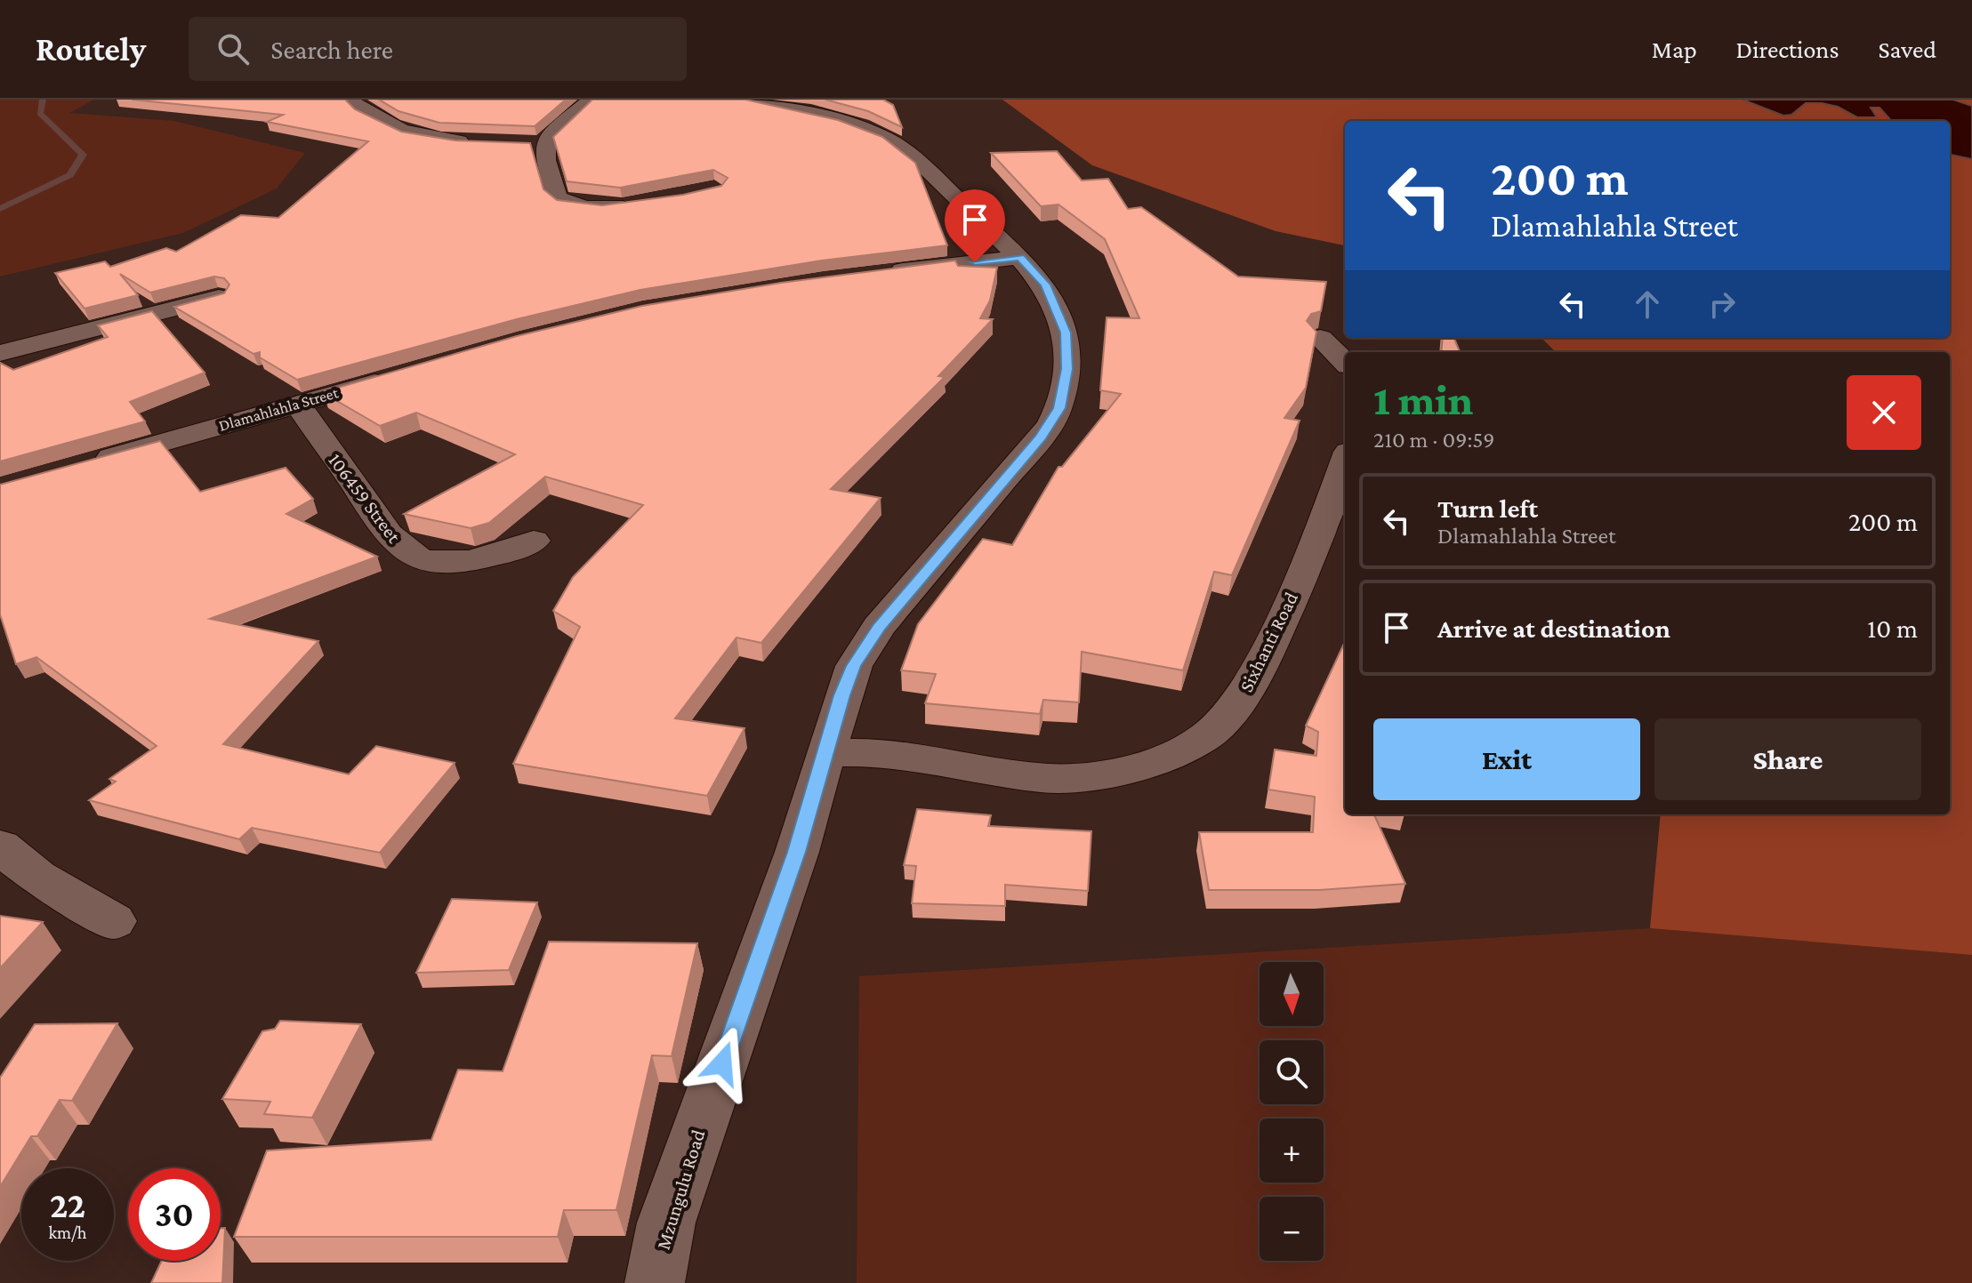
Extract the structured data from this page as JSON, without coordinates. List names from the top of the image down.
{
  "streets": {
    "street": [
      "Dlamahlahla Street",
      "106459 Street",
      "Sixhanti Road",
      "Mzungulu Road"
    ]
  },
  "crossings": [
    ["Dlamahlahla Street", "106459 Street"],
    ["Sixhanti Road", "Mzungulu Road"]
  ],
  "north": "bottom",
  "page": {
    "header": "Routely",
    "search": "Search here",
    "nav": ["Map", "Directions", "Saved"],
    "turn": ["200 m", "Dlamahlahla Street"],
    "heading": ["1 min", "210 m · 09:59"],
    "list": [
      {
        "name": "Turn left",
        "note": "Dlamahlahla Street",
        "value": "200 m"
      },
      {
        "name": "Arrive at destination",
        "value": "10 m"
      }
    ],
    "buttons": ["Exit", "Share"],
    "map_buttons": ["+", "−"],
    "speed": "22 km/h",
    "limit": "30"
  }
}
